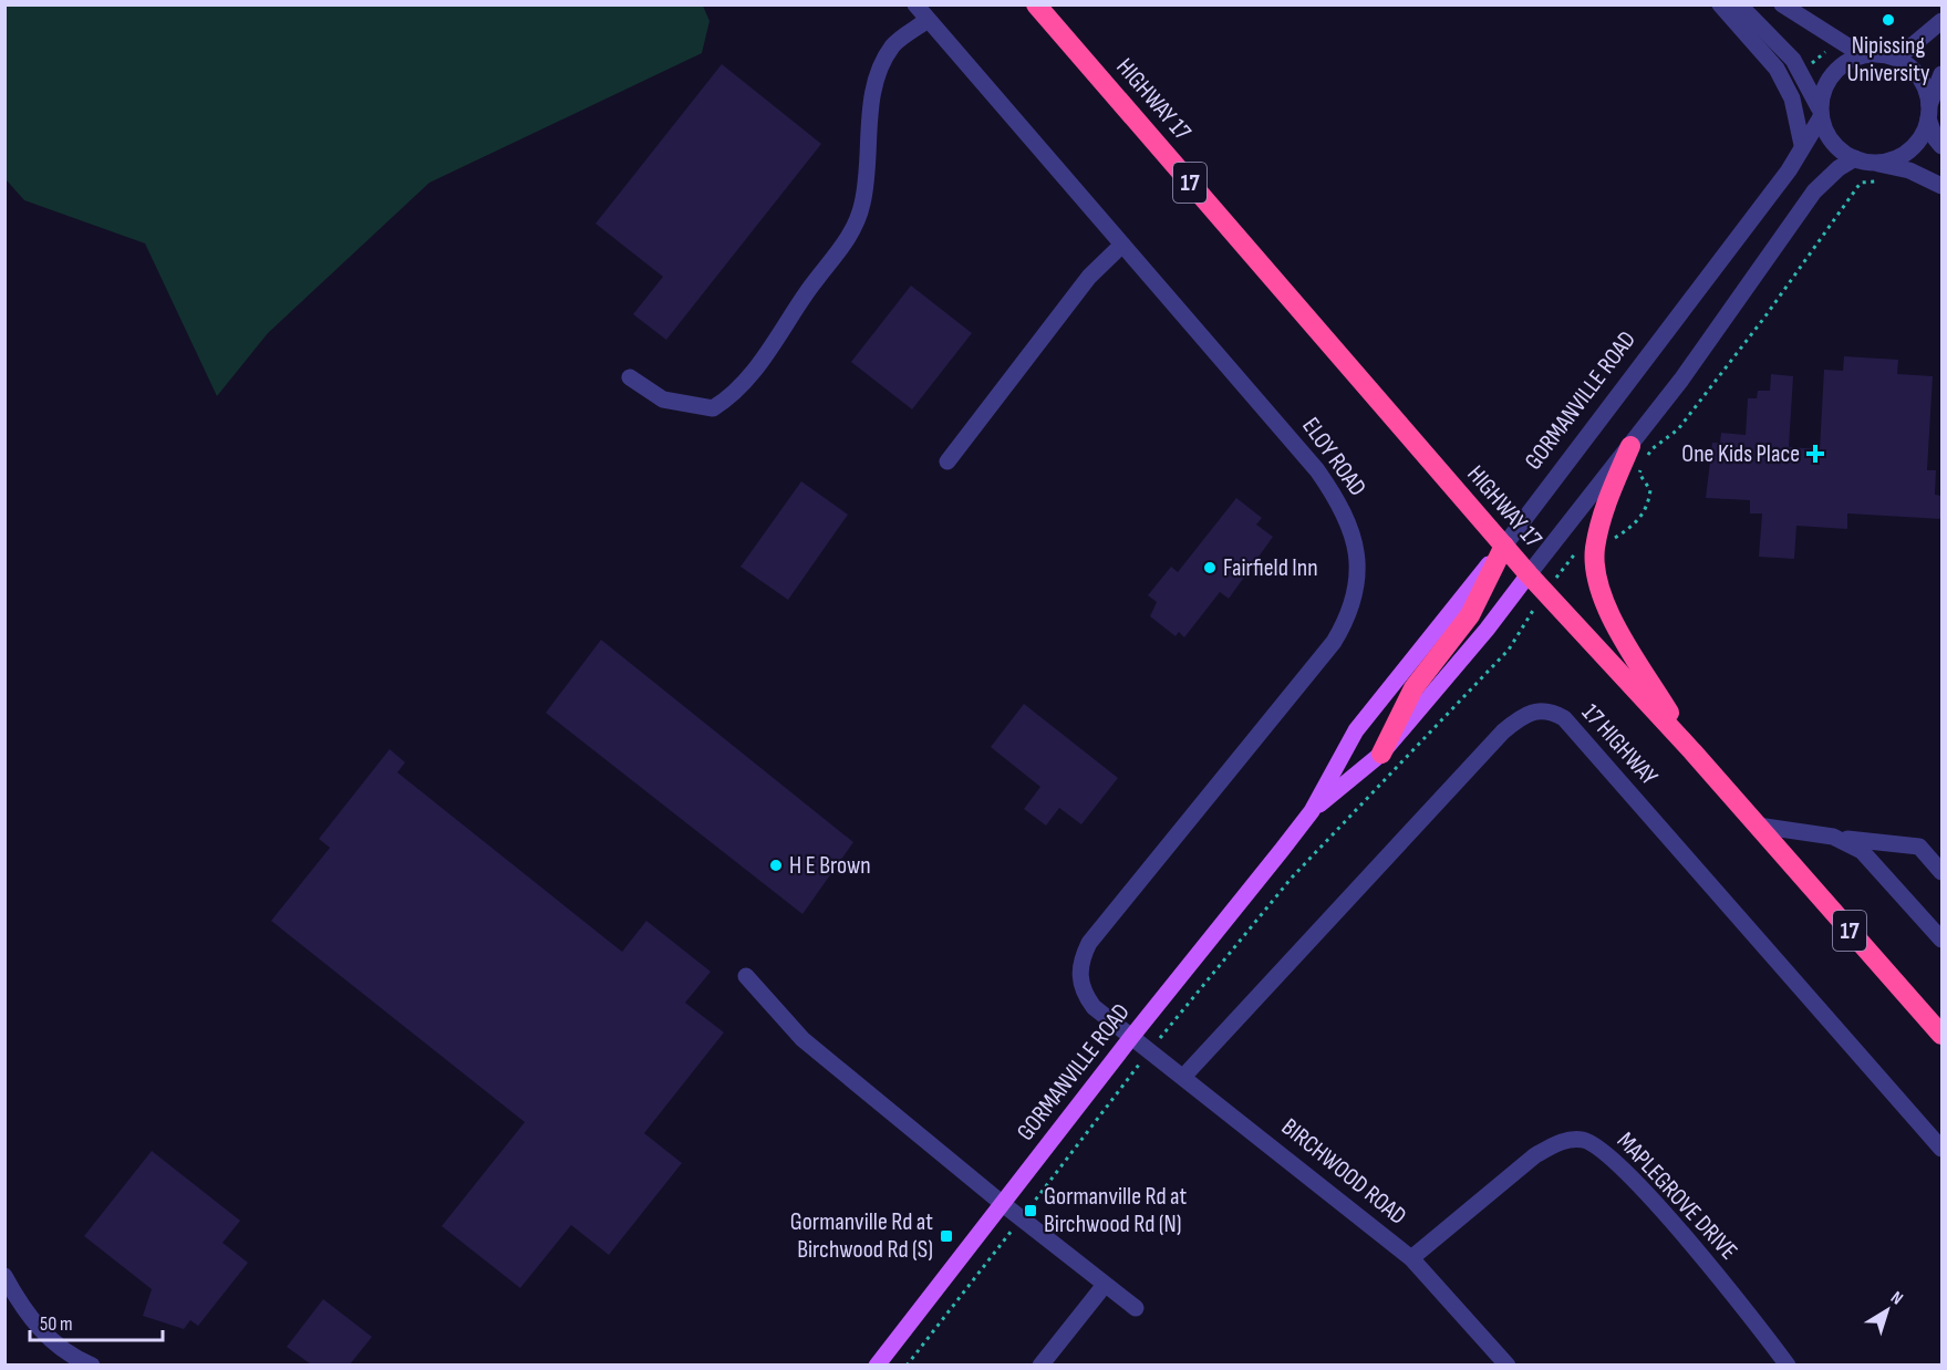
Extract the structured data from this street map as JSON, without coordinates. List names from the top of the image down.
{
  "streets": {
    "highway": ["HIGHWAY 17", "17"],
    "main road": ["GORMANVILLE ROAD"],
    "street": [
      "ELOY ROAD",
      "17 HIGHWAY",
      "BIRCHWOOD ROAD",
      "MAPLEGROVE DRIVE"
    ]
  },
  "crossings": [
    ["HIGHWAY 17", "GORMANVILLE ROAD"],
    ["GORMANVILLE ROAD", "ELOY ROAD"],
    ["GORMANVILLE ROAD", "BIRCHWOOD ROAD"],
    ["ELOY ROAD", "BIRCHWOOD ROAD"],
    ["17 HIGHWAY", "BIRCHWOOD ROAD"],
    ["BIRCHWOOD ROAD", "MAPLEGROVE DRIVE"]
  ],
  "places": {
    "other": ["Nipissing University", "Fairfield Inn", "H E Brown"],
    "health": ["One Kids Place"],
    "transit": ["Gormanville Rd at Birchwood Rd (N)", "Gormanville Rd at Birchwood Rd (S)"]
  },
  "scale_bar": "50 m",
  "north": "top right"
}
